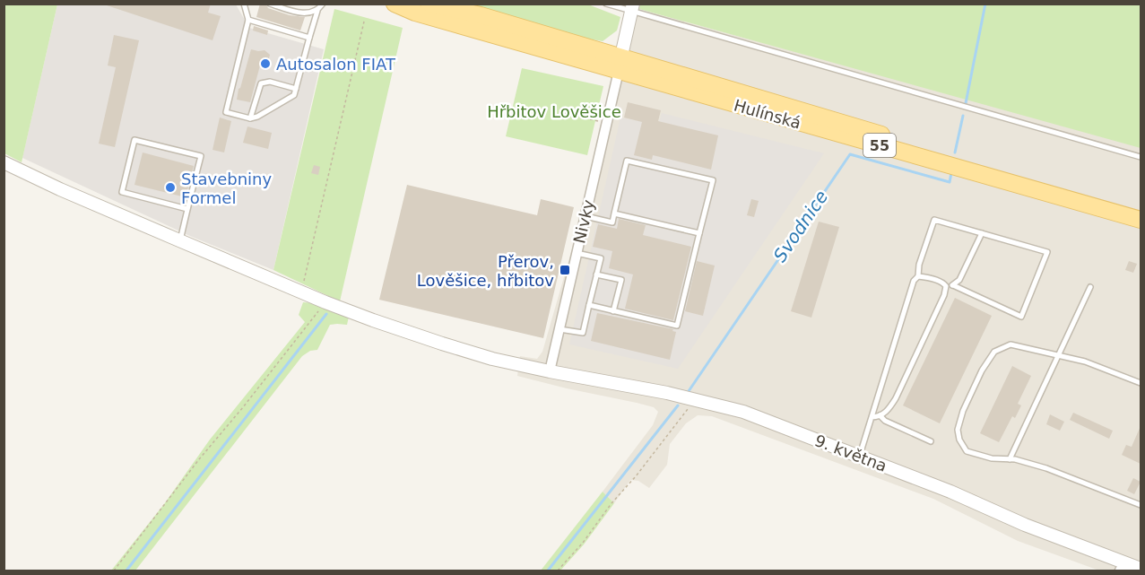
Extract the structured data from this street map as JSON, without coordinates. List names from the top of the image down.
{
  "streets": {
    "main road": ["Hulínská", "55"],
    "street": ["Nivky", "9. května"]
  },
  "crossings": [
    ["Hulínská", "Nivky"],
    ["Nivky", "9. května"]
  ],
  "water": ["Svodnice"],
  "parks": ["Hřbitov Lověšice"],
  "places": {
    "other": ["Autosalon FIAT", "Stavebniny Formel"],
    "transit": ["Přerov, Lověšice, hřbitov"]
  }
}
